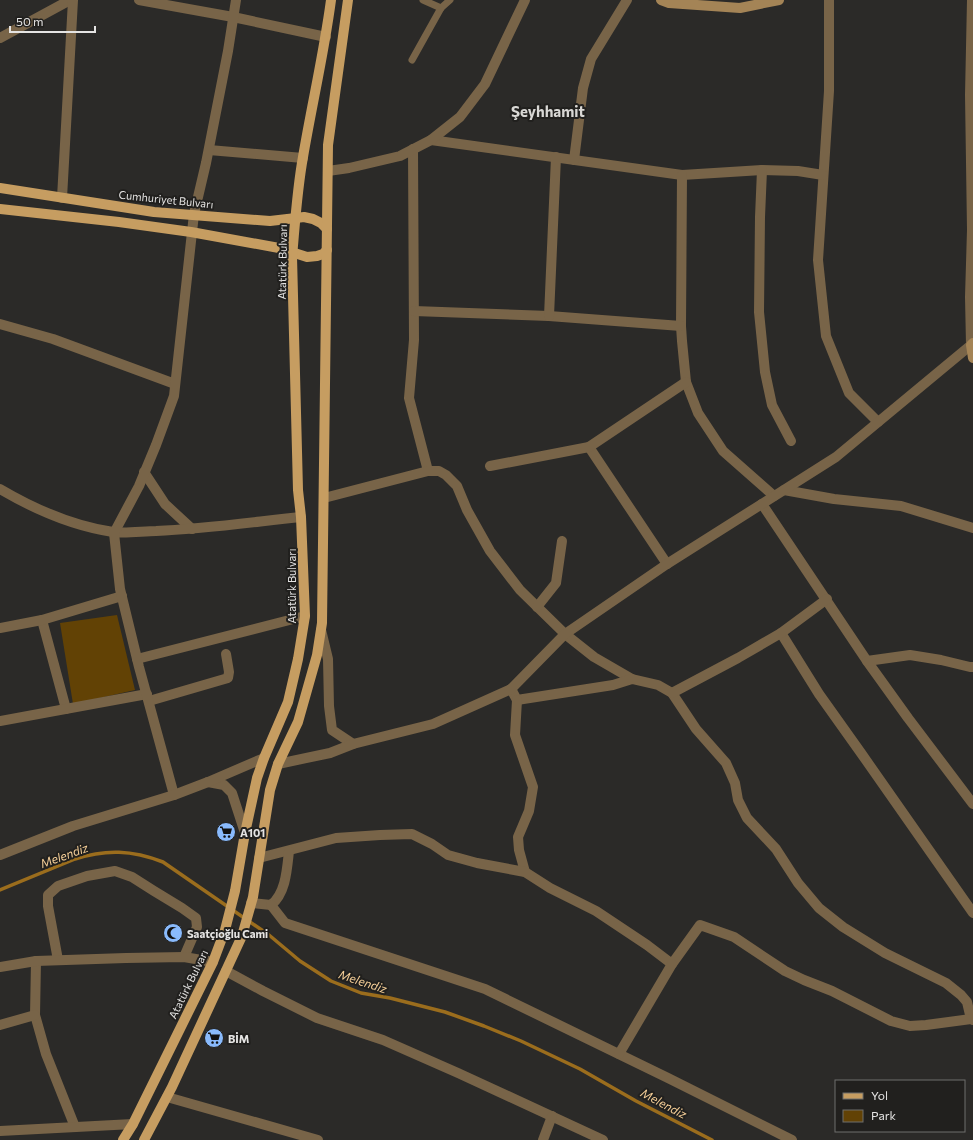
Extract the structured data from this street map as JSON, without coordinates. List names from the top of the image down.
{
  "streets": {
    "main road": ["Cumhuriyet Bulvarı", "Atatürk Bulvarı"]
  },
  "crossings": [
    ["Cumhuriyet Bulvarı", "Atatürk Bulvarı"]
  ],
  "districts": ["Şeyhhamit"],
  "water": ["Melendiz"],
  "places": {
    "supermarket": ["A101", "BİM"],
    "mosque": ["Saatçioğlu Cami"]
  },
  "legend": ["Yol", "Park"],
  "scale_bar": "50 m"
}
